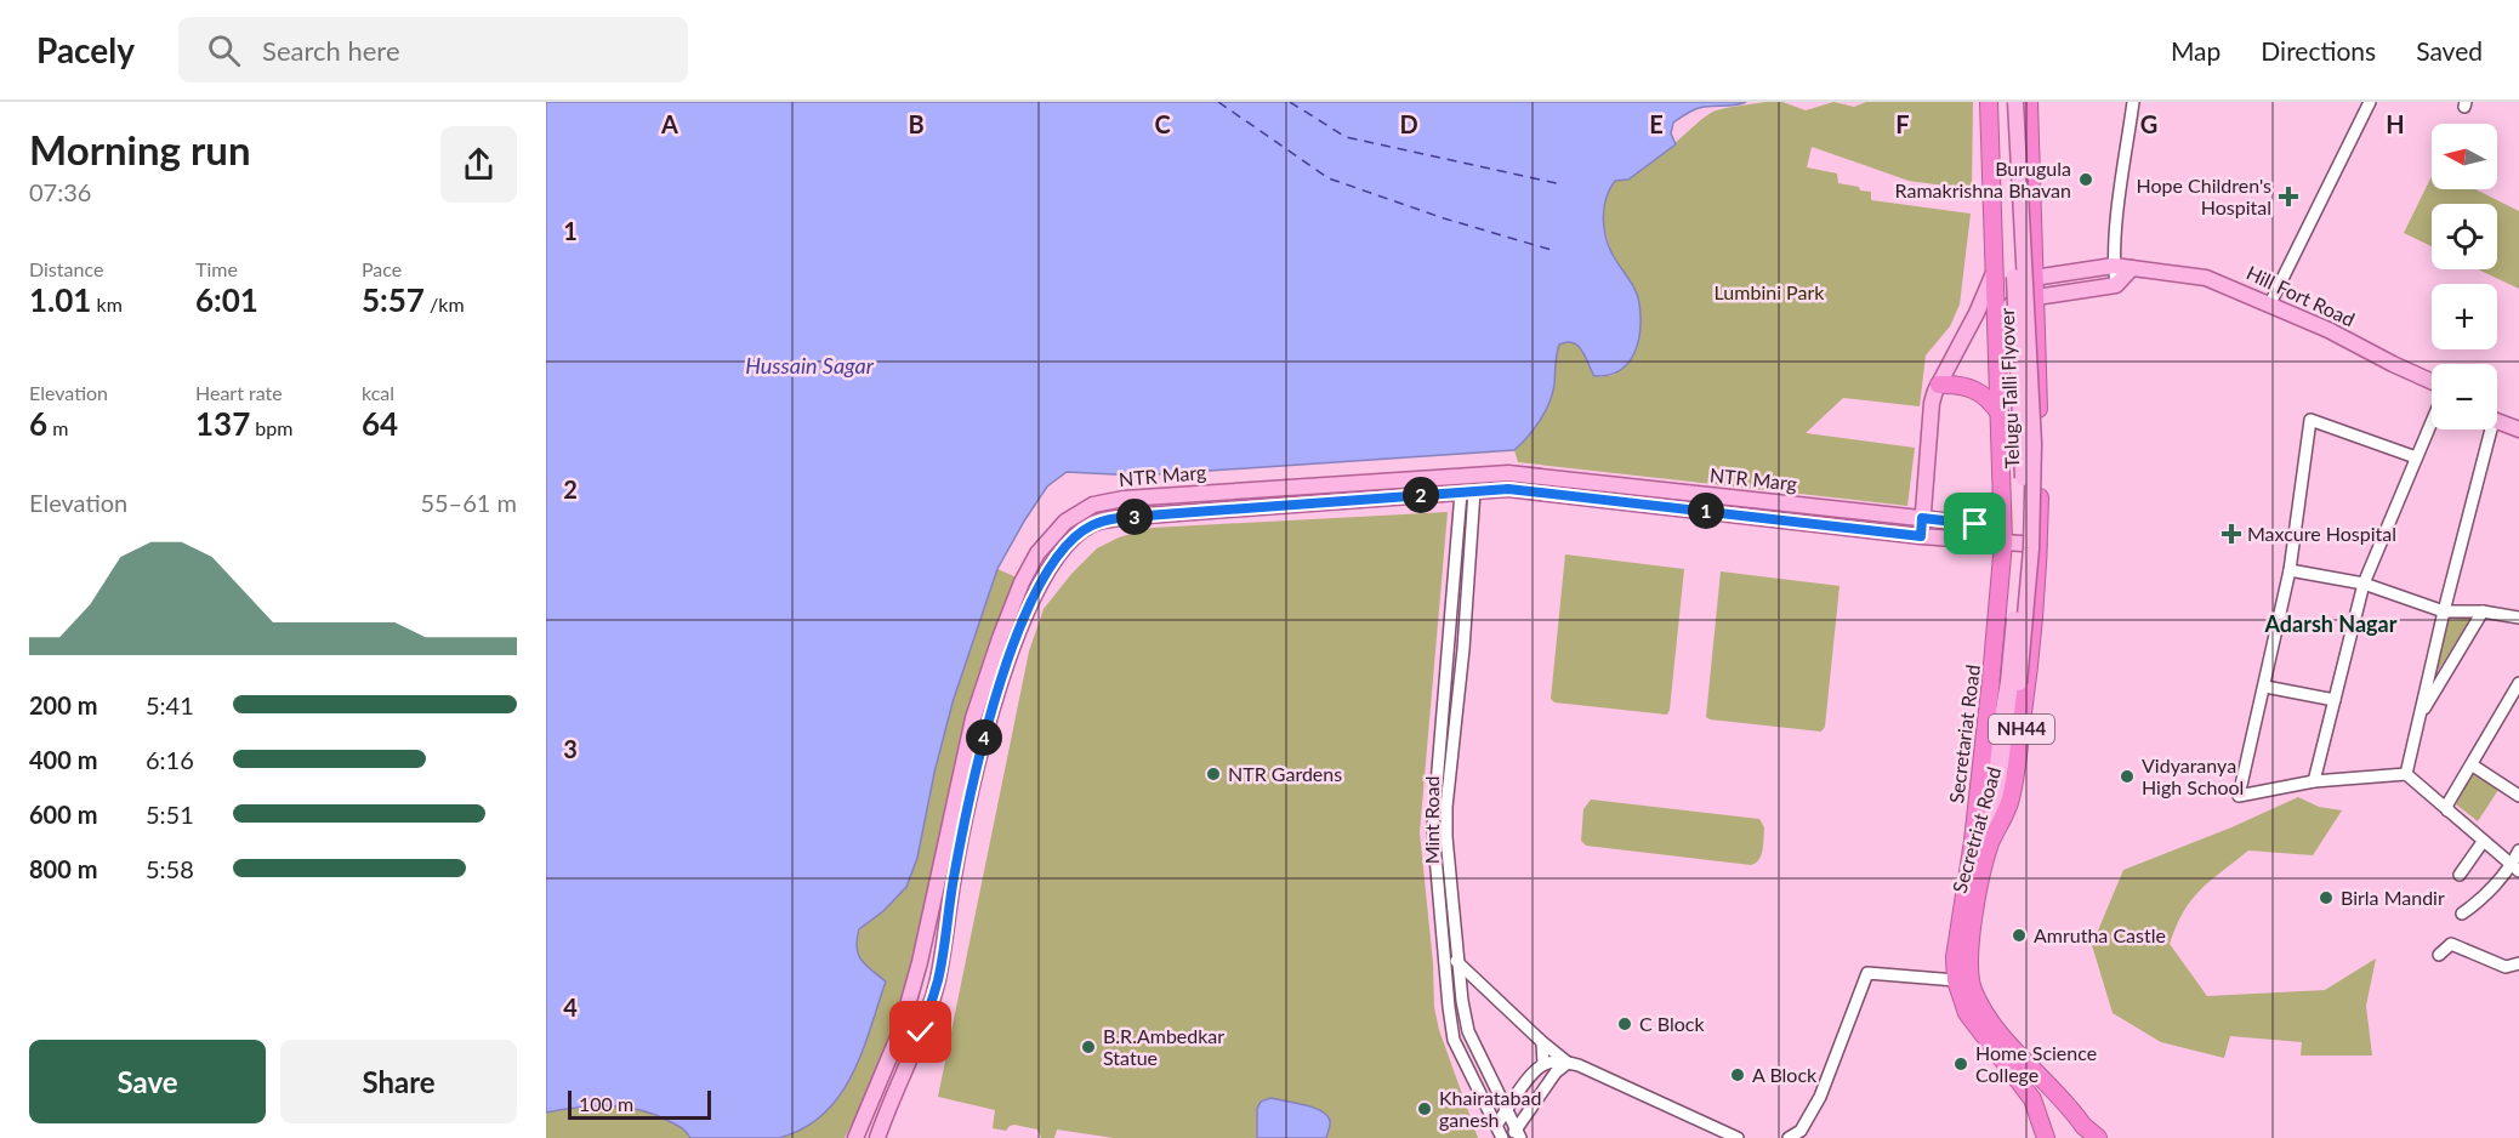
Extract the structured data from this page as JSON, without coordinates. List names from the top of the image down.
{
  "streets": {
    "highway": ["NH44", "Secretariat Road", "Secretriat Road"],
    "main road": ["Hill Fort Road", "Telugu Talli Flyover", "NTR Marg"],
    "street": ["Mint Road"]
  },
  "crossings": [
    ["Hill Fort Road", "NH44"],
    ["Telugu Talli Flyover", "Secretariat Road"],
    ["Telugu Talli Flyover", "Secretriat Road"],
    ["NTR Marg", "Secretariat Road"],
    ["NTR Marg", "Mint Road"],
    ["NTR Marg", "Secretriat Road"],
    ["NH44", "Secretariat Road"],
    ["NH44", "Secretriat Road"]
  ],
  "districts": ["Adarsh Nagar"],
  "water": ["Hussain Sagar"],
  "parks": ["Lumbini Park"],
  "places": {
    "other": [
      "Burugula Ramakrishna Bhavan",
      "NTR Gardens",
      "Vidyaranya High School",
      "Birla Mandir",
      "Amrutha Castle",
      "C Block",
      "B.R.Ambedkar Statue",
      "Home Science College",
      "A Block",
      "Khairatabad ganesh"
    ],
    "health": ["Hope Children's Hospital", "Maxcure Hospital"]
  },
  "scale_bar": "100 m",
  "north": "left",
  "page": {
    "header": "Pacely",
    "search": "Search here",
    "nav": ["Map", "Directions", "Saved"],
    "heading": ["Morning run", "07:36"],
    "map_buttons": ["+", "−"],
    "stats": [
      ["Distance", "1.01 km"],
      ["Time", "6:01"],
      ["Pace", "5:57 /km"],
      ["Elevation", "6 m"],
      ["Heart rate", "137 bpm"],
      ["kcal", "64"]
    ],
    "chart": ["Elevation", "55–61 m"],
    "pins": [
      "2",
      "1",
      "3",
      "4"
    ],
    "list": [
      {
        "name": "200 m",
        "note": "5:41"
      },
      {
        "name": "400 m",
        "note": "6:16"
      },
      {
        "name": "600 m",
        "note": "5:51"
      },
      {
        "name": "800 m",
        "note": "5:58"
      }
    ],
    "buttons": ["Save", "Share"],
    "scale": "100 m"
  },
  "grid": {
    "columns": [
      "A",
      "B",
      "C",
      "D",
      "E",
      "F",
      "G",
      "H"
    ],
    "rows": [
      "1",
      "2",
      "3",
      "4"
    ]
  }
}
